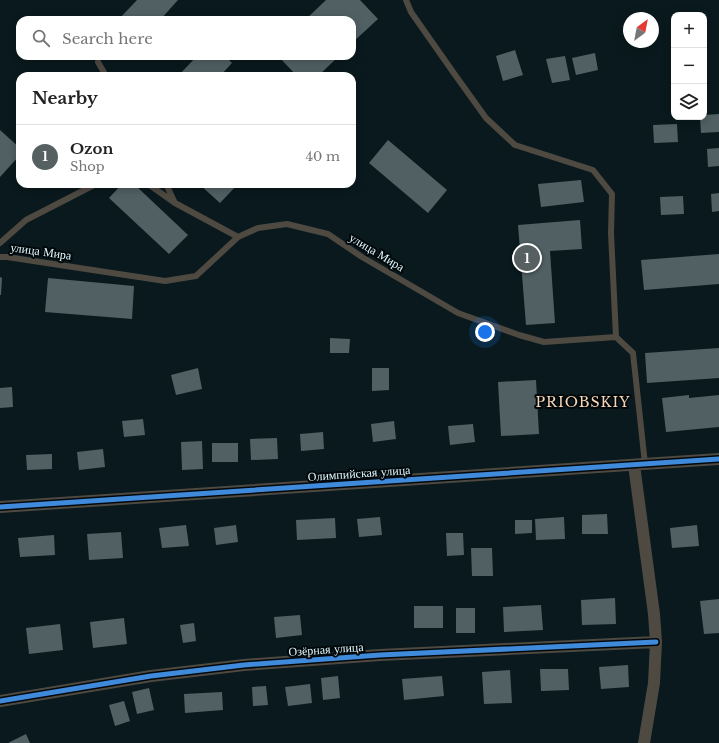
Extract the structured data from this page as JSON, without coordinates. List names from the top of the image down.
{
  "streets": {
    "street": ["Олимпийская улица", "Озёрная улица"],
    "lane": ["улица Мира"]
  },
  "districts": ["PRIOBSKIY"],
  "north": "top right",
  "page": {
    "map_buttons": ["+", "−"],
    "search": "Search here",
    "heading": "Nearby",
    "list": [
      {
        "mark": "1",
        "name": "Ozon",
        "note": "Shop",
        "value": "40 m"
      }
    ],
    "pins": "1"
  }
}
